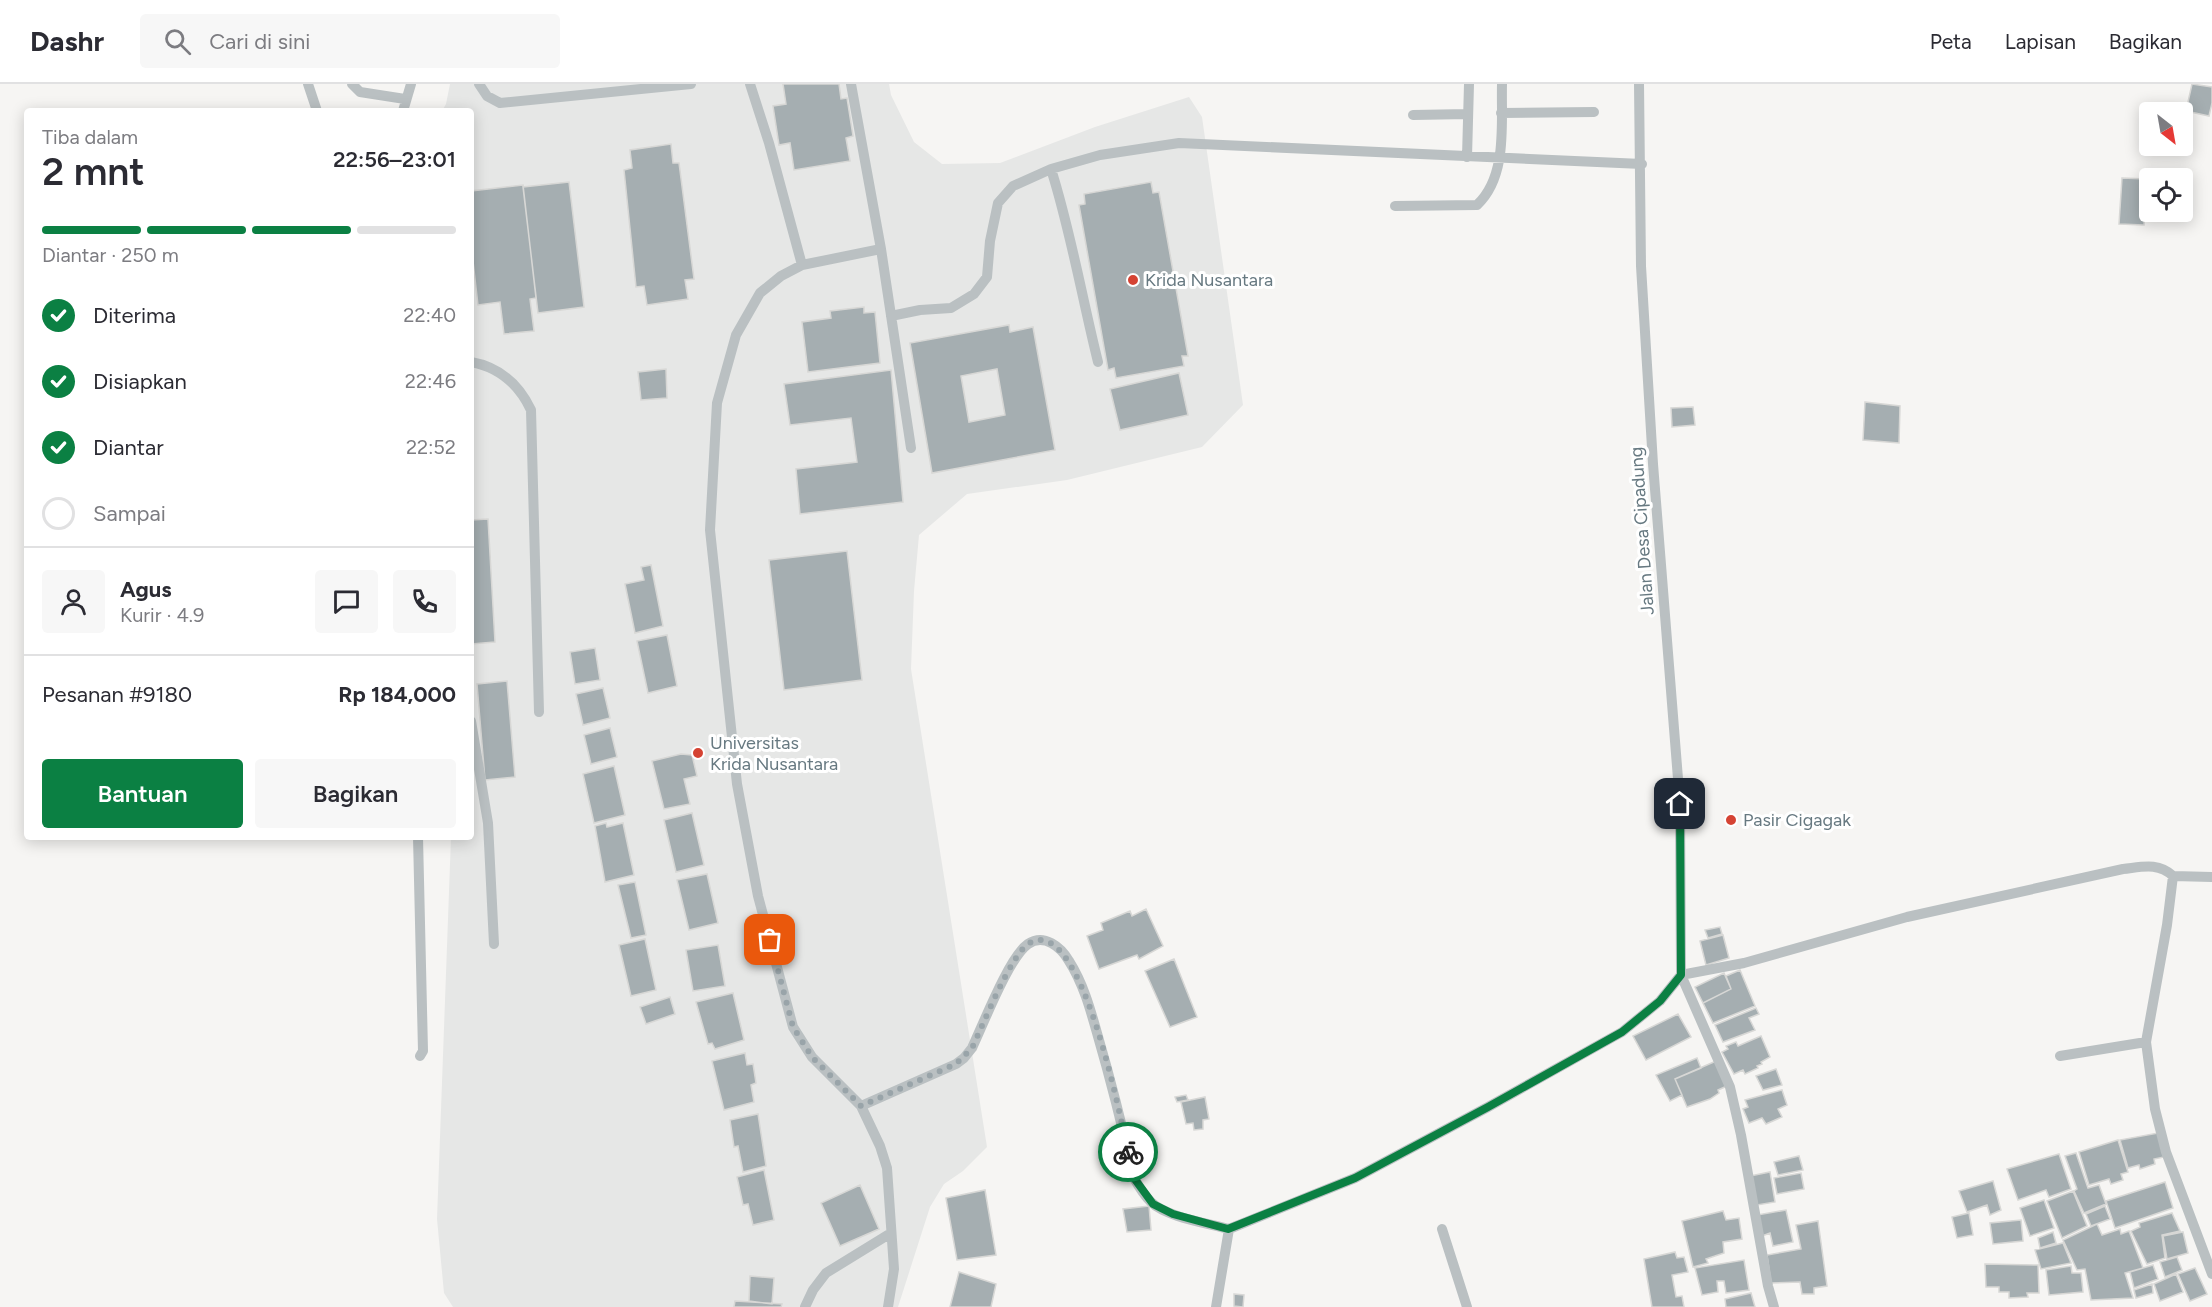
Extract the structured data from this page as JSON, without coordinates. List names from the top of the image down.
{
  "streets": {
    "street": ["Jalan Desa Cipadung"]
  },
  "places": ["Krida Nusantara", "Universitas Krida Nusantara", "Pasir Cigagak"],
  "north": "bottom right",
  "page": {
    "header": "Dashr",
    "search": "Cari di sini",
    "nav": ["Peta", "Lapisan", "Bagikan"],
    "heading": ["2 mnt", "Tiba dalam", "22:56–23:01"],
    "panel": [
      "Agus",
      "Kurir · 4.9",
      "Pesanan #9180",
      "Rp 184,000"
    ],
    "bar": "Diantar · 250 m",
    "list": [
      ["Diterima", "22:40"],
      ["Disiapkan", "22:46"],
      ["Diantar", "22:52"],
      "Sampai"
    ],
    "buttons": ["Bantuan", "Bagikan"]
  }
}
